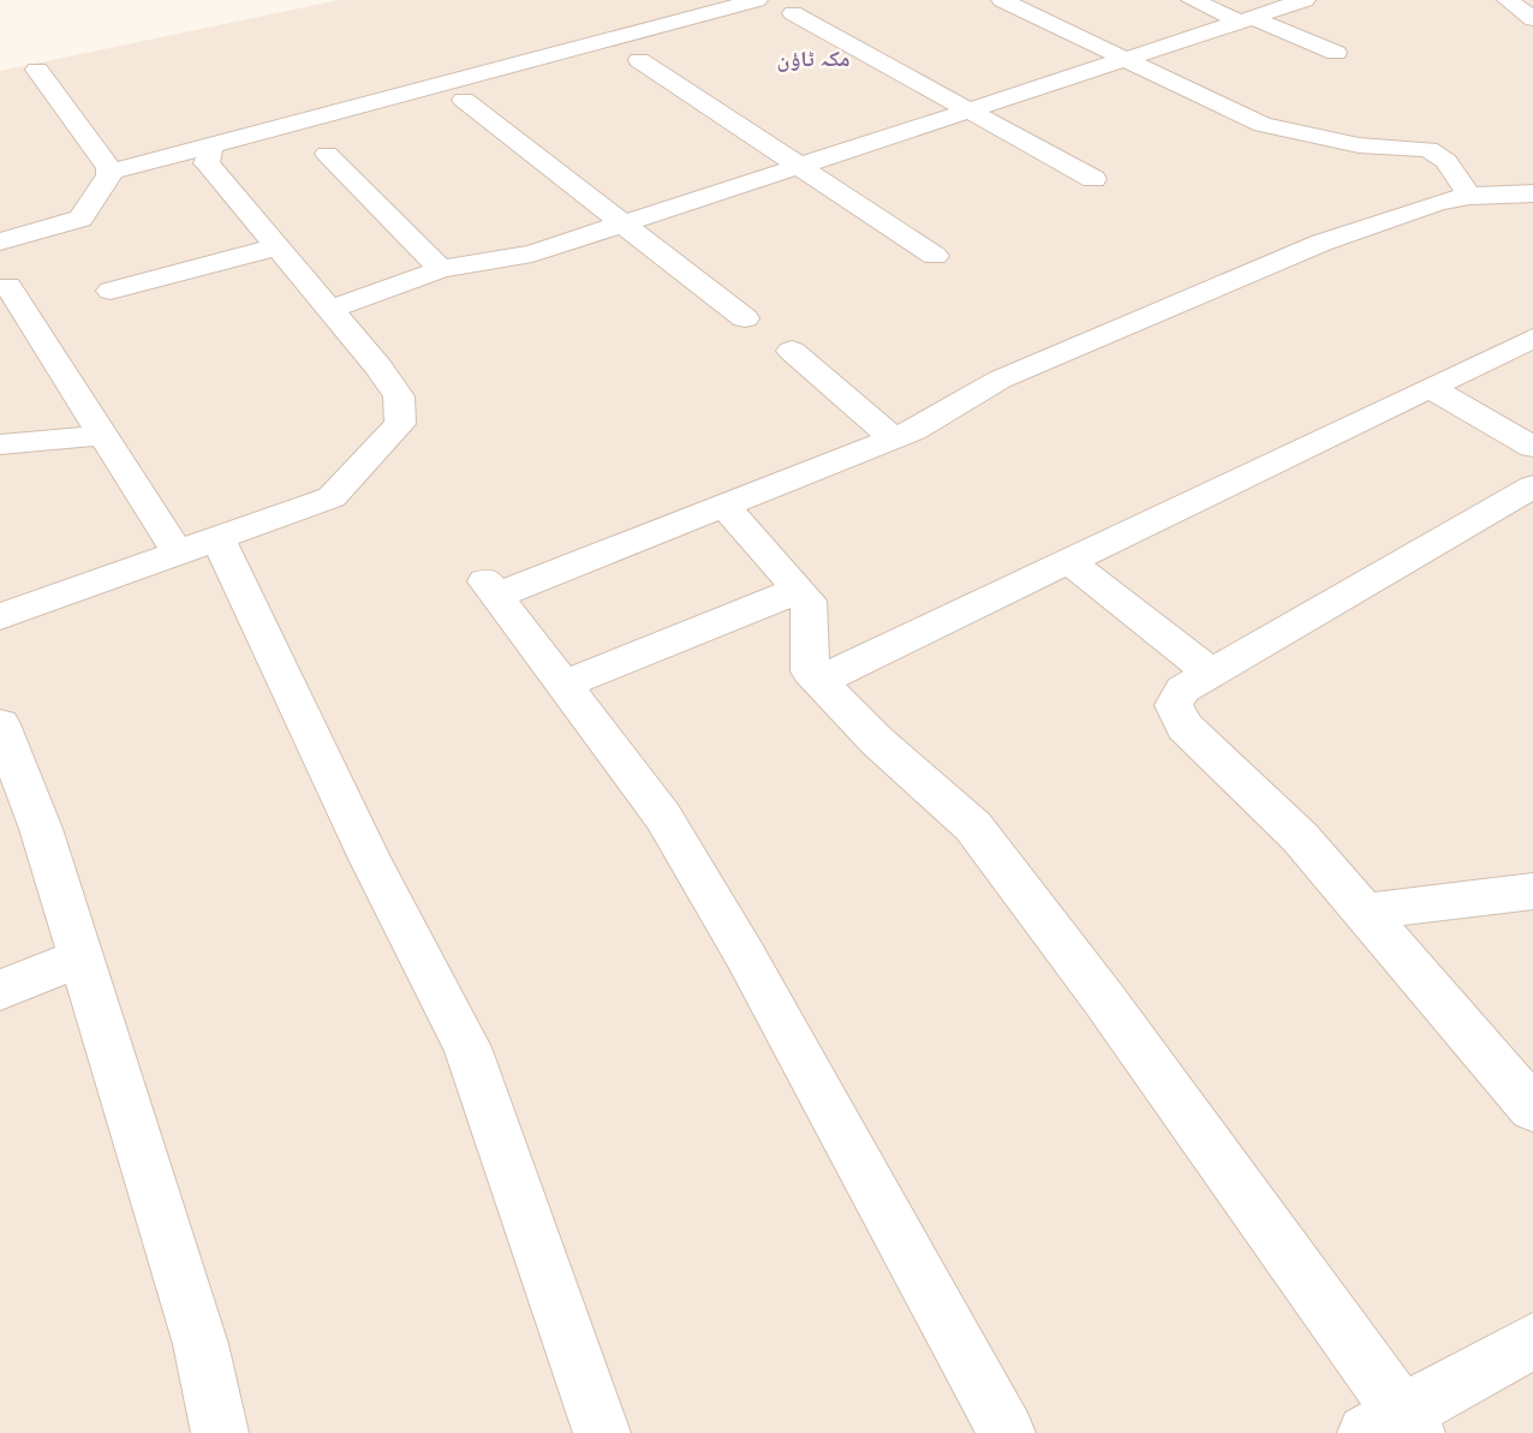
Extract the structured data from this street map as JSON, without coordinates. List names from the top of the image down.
{
  "districts": ["مکہ ٹاؤن"]
}
